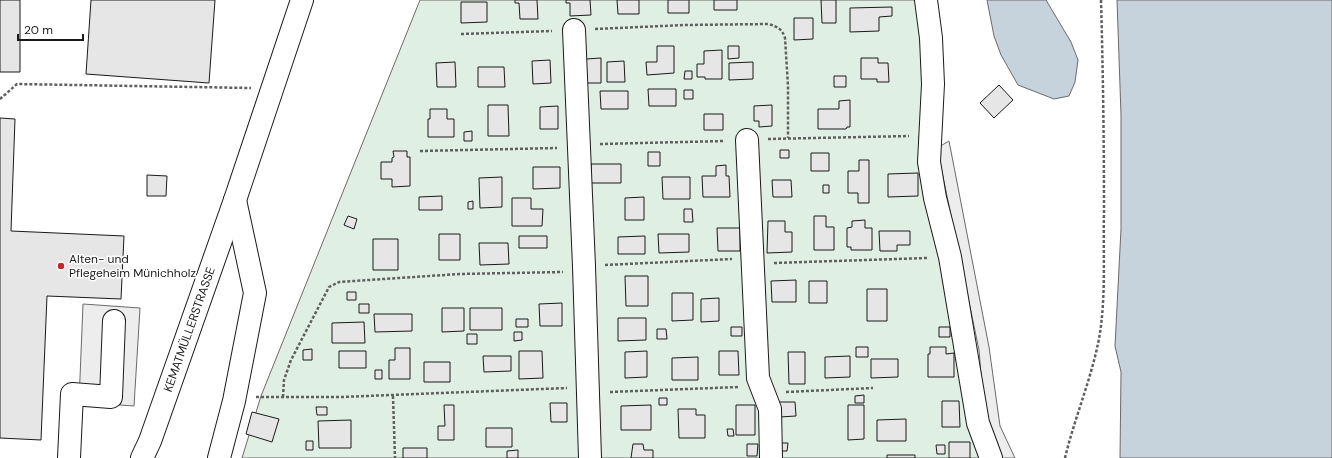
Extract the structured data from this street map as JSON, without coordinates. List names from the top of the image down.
{
  "streets": {
    "street": ["KEMATMÜLLERSTRASSE"]
  },
  "places": ["Alten- und Pflegeheim Münichholz"],
  "scale_bar": "20 m"
}
